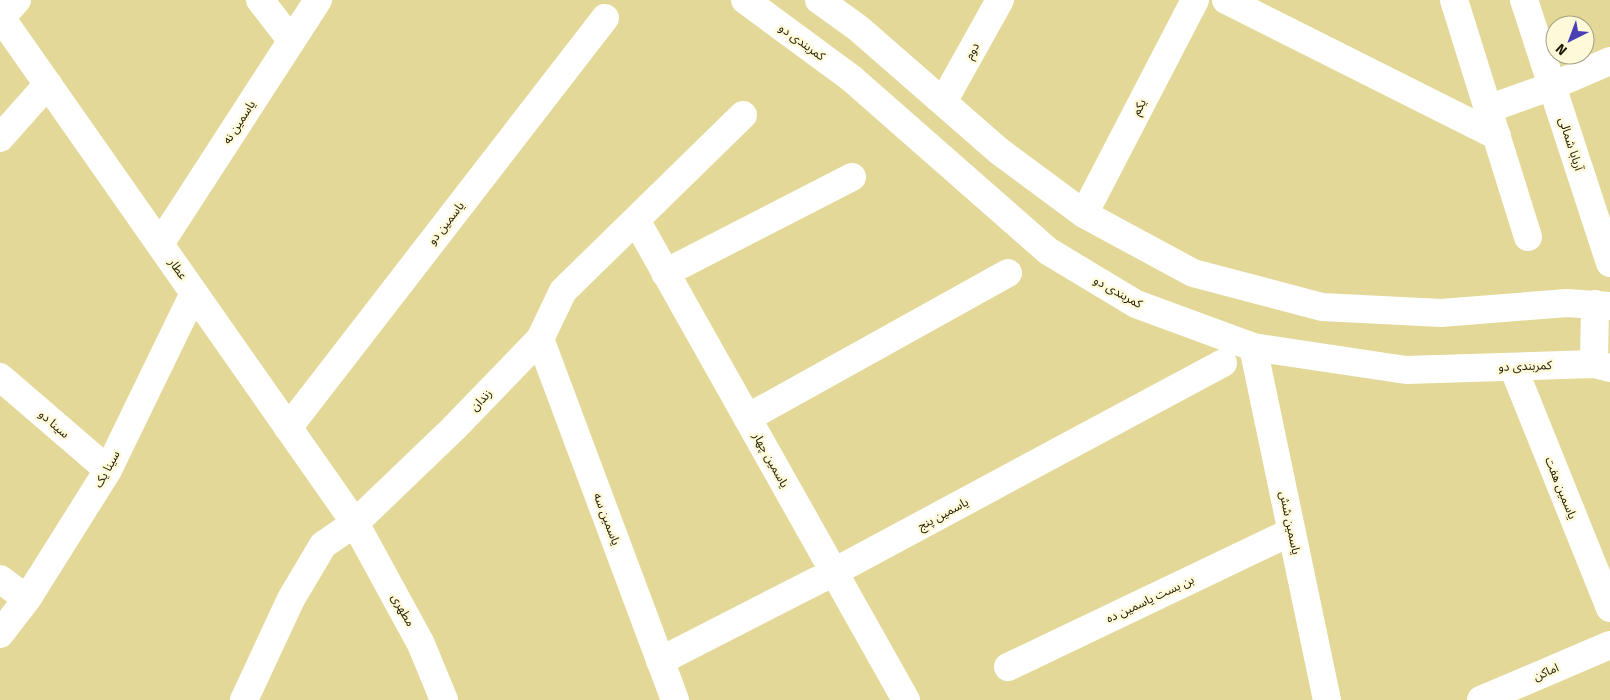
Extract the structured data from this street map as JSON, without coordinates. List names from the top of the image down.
{
  "streets": {
    "street": [
      "کمربندی دو",
      "دوم",
      "یکم",
      "یاسمین نه",
      "آربابا شمالی",
      "یاسمین دو",
      "عطار",
      "زندان",
      "سینا دو",
      "یاسمین چهار",
      "سینا یک",
      "یاسمین هفت",
      "یاسمین پنج",
      "یاسمین سه",
      "یاسمین شش",
      "بن بست یاسمین ده",
      "مطهری",
      "اماکن"
    ]
  },
  "crossings": [
    ["کمربندی دو", "یاسمین هفت"],
    ["کمربندی دو", "یاسمین شش"],
    ["یاسمین نه", "عطار"],
    ["یاسمین دو", "عطار"],
    ["عطار", "زندان"],
    ["عطار", "سینا یک"],
    ["عطار", "مطهری"],
    ["زندان", "یاسمین چهار"],
    ["زندان", "یاسمین سه"],
    ["زندان", "مطهری"],
    ["سینا دو", "سینا یک"],
    ["یاسمین چهار", "یاسمین پنج"],
    ["یاسمین پنج", "یاسمین سه"],
    ["یاسمین شش", "بن بست یاسمین ده"]
  ],
  "north": "bottom left"
}
